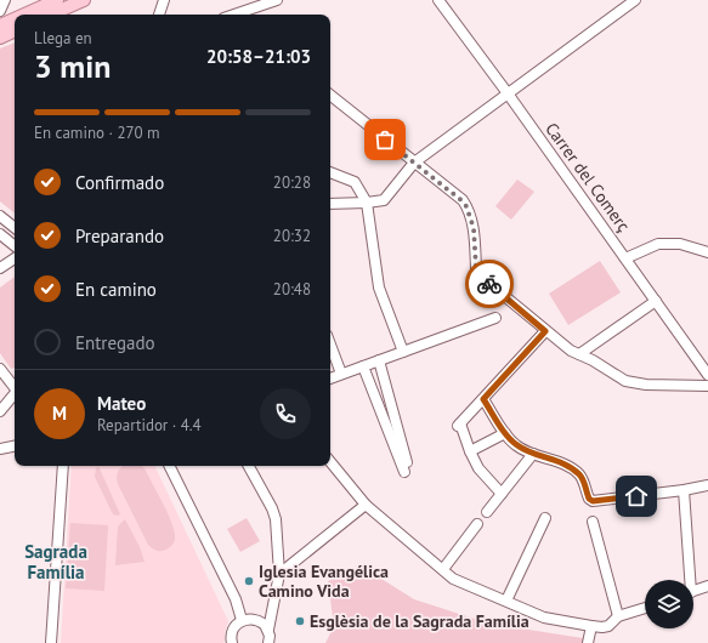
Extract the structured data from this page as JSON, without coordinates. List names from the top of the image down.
{
  "streets": {
    "street": ["Carrer del Comerç"]
  },
  "districts": ["Sagrada Família"],
  "places": ["Iglesia Evangélica Camino Vida", "Esglèsia de la Sagrada Família"],
  "page": {
    "heading": ["3 min", "Llega en", "20:58–21:03"],
    "panel": ["Mateo", "Repartidor · 4.4"],
    "bar": "En camino · 270 m",
    "list": [
      ["Confirmado", "20:28"],
      ["Preparando", "20:32"],
      ["En camino", "20:48"],
      "Entregado"
    ],
    "round": "M"
  }
}
